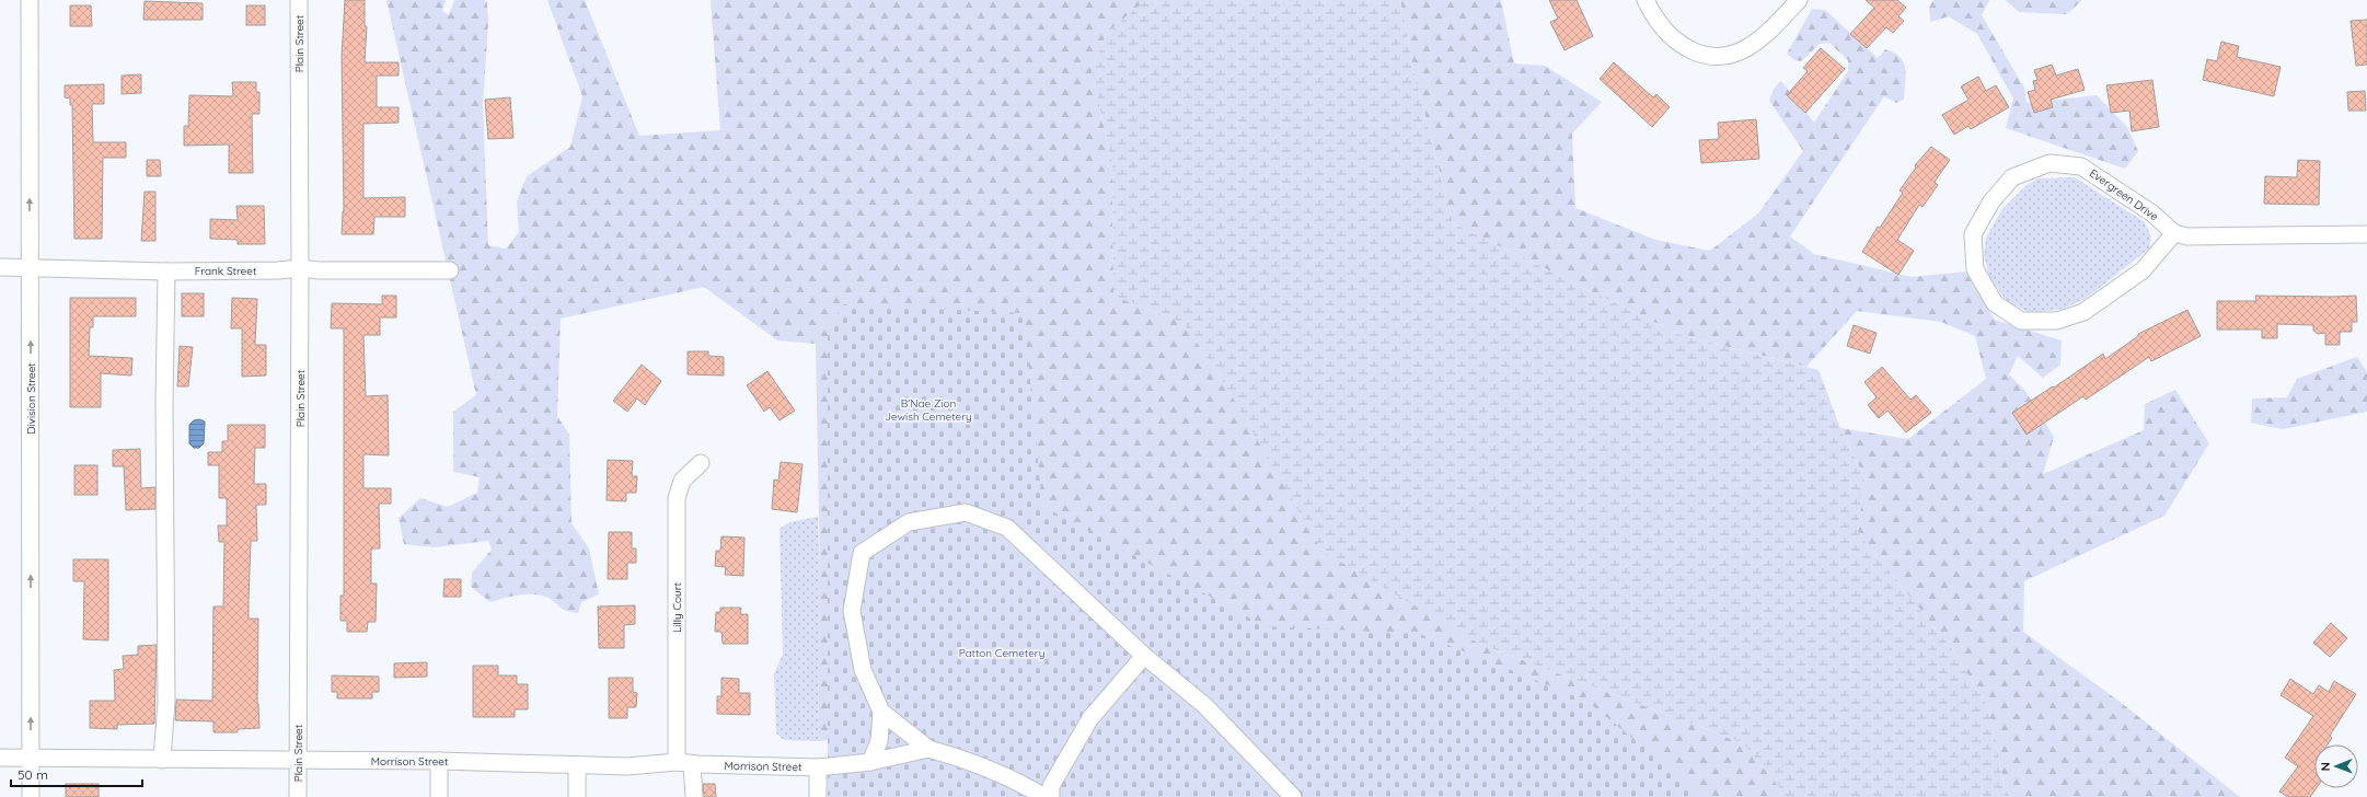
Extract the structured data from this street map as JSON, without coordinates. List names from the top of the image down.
{
  "streets": {
    "street": [
      "Plain Street",
      "Evergreen Drive",
      "Frank Street",
      "Division Street",
      "Lilly Court",
      "Morrison Street"
    ]
  },
  "crossings": [
    ["Plain Street", "Frank Street"],
    ["Plain Street", "Morrison Street"],
    ["Frank Street", "Division Street"],
    ["Division Street", "Morrison Street"],
    ["Lilly Court", "Morrison Street"]
  ],
  "parks": ["B'Nae Zion Jewish Cemetery", "Patton Cemetery"],
  "scale_bar": "50 m",
  "north": "left"
}
